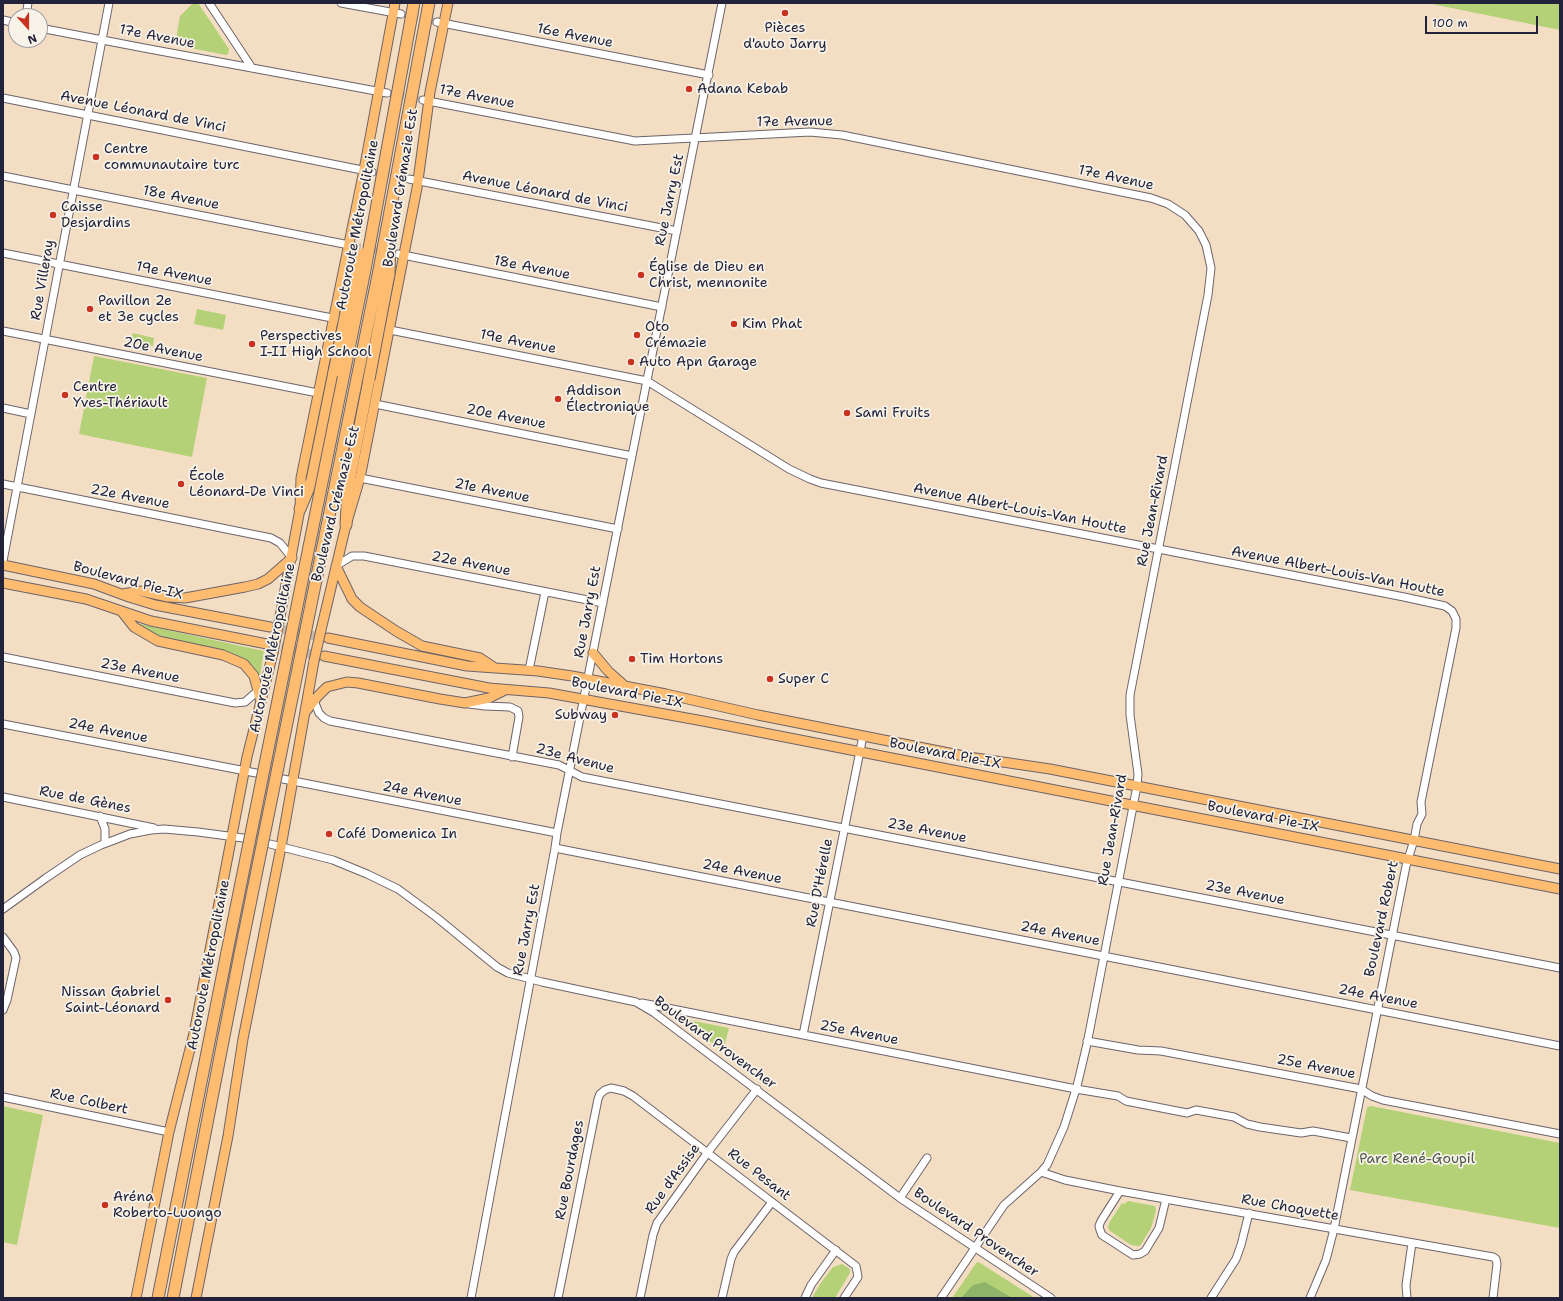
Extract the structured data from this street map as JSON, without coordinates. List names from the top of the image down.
{
  "streets": {
    "highway": ["Autoroute Métropolitaine"],
    "main road": ["Boulevard Crémazie Est", "Boulevard Pie-IX"],
    "street": [
      "16e Avenue",
      "17e Avenue",
      "Avenue Léonard de Vinci",
      "18e Avenue",
      "Rue Jarry Est",
      "19e Avenue",
      "Rue Villeray",
      "20e Avenue",
      "21e Avenue",
      "22e Avenue",
      "Avenue Albert-Louis-Van Houtte",
      "Rue Jean-Rivard",
      "23e Avenue",
      "24e Avenue",
      "Rue de Gènes",
      "Rue D'Hérelle",
      "Boulevard Robert",
      "25e Avenue",
      "Boulevard Provencher",
      "Rue Colbert",
      "Rue Bourdages",
      "Rue Pesant",
      "Rue d'Assise",
      "Rue Choquette"
    ]
  },
  "crossings": [
    ["16e Avenue", "Boulevard Crémazie Est"],
    ["16e Avenue", "Rue Jarry Est"],
    ["17e Avenue", "Boulevard Crémazie Est"],
    ["17e Avenue", "Rue Jarry Est"],
    ["17e Avenue", "Rue Villeray"],
    ["17e Avenue", "Rue Jean-Rivard"],
    ["Avenue Léonard de Vinci", "Boulevard Crémazie Est"],
    ["Avenue Léonard de Vinci", "Rue Jarry Est"],
    ["Avenue Léonard de Vinci", "Rue Villeray"],
    ["Boulevard Crémazie Est", "18e Avenue"],
    ["Boulevard Crémazie Est", "19e Avenue"],
    ["Boulevard Crémazie Est", "20e Avenue"],
    ["Boulevard Crémazie Est", "21e Avenue"],
    ["Boulevard Crémazie Est", "22e Avenue"],
    ["Boulevard Crémazie Est", "23e Avenue"],
    ["Boulevard Crémazie Est", "24e Avenue"],
    ["Boulevard Crémazie Est", "Boulevard Provencher"],
    ["Boulevard Crémazie Est", "Rue Colbert"],
    ["18e Avenue", "Rue Jarry Est"],
    ["18e Avenue", "Rue Villeray"],
    ["Rue Jarry Est", "19e Avenue"],
    ["Rue Jarry Est", "20e Avenue"],
    ["Rue Jarry Est", "21e Avenue"],
    ["Rue Jarry Est", "22e Avenue"],
    ["Rue Jarry Est", "Avenue Albert-Louis-Van Houtte"],
    ["Rue Jarry Est", "Boulevard Pie-IX"],
    ["Rue Jarry Est", "23e Avenue"],
    ["Rue Jarry Est", "24e Avenue"],
    ["Rue Jarry Est", "Boulevard Provencher"],
    ["19e Avenue", "Rue Villeray"],
    ["19e Avenue", "Avenue Albert-Louis-Van Houtte"],
    ["Rue Villeray", "20e Avenue"],
    ["Rue Villeray", "22e Avenue"],
    ["Avenue Albert-Louis-Van Houtte", "Rue Jean-Rivard"],
    ["Avenue Albert-Louis-Van Houtte", "Boulevard Robert"],
    ["Rue Jean-Rivard", "Boulevard Pie-IX"],
    ["Rue Jean-Rivard", "23e Avenue"],
    ["Rue Jean-Rivard", "24e Avenue"],
    ["Rue Jean-Rivard", "25e Avenue"],
    ["Rue Jean-Rivard", "Boulevard Provencher"],
    ["Rue Jean-Rivard", "Rue Choquette"],
    ["Boulevard Pie-IX", "Rue D'Hérelle"],
    ["Boulevard Pie-IX", "Boulevard Robert"],
    ["23e Avenue", "Rue D'Hérelle"],
    ["23e Avenue", "Boulevard Robert"],
    ["24e Avenue", "Rue D'Hérelle"],
    ["24e Avenue", "Boulevard Robert"],
    ["Rue D'Hérelle", "25e Avenue"],
    ["Boulevard Robert", "25e Avenue"],
    ["Boulevard Robert", "Rue Choquette"],
    ["25e Avenue", "Boulevard Provencher"],
    ["Boulevard Provencher", "Rue d'Assise"],
    ["Rue Bourdages", "Rue Pesant"],
    ["Rue Pesant", "Rue d'Assise"]
  ],
  "parks": ["Parc René-Goupil"],
  "places": [
    "Pièces d'auto Jarry",
    "Adana Kebab",
    "Centre communautaire turc",
    "Caisse Desjardins",
    "Église de Dieu en Christ, mennonite",
    "Pavillon 2e et 3e cycles",
    "Kim Phat",
    "Oto Crémazie",
    "Perspectives I-II High School",
    "Auto Apn Garage",
    "Centre Yves-Thériault",
    "Addison Électronique",
    "Sami Fruits",
    "École Léonard-De Vinci",
    "Tim Hortons",
    "Super C",
    "Subway",
    "Café Domenica In",
    "Nissan Gabriel Saint-Léonard",
    "Aréna Roberto-Luongo"
  ],
  "scale_bar": "100 m",
  "north": "bottom"
}
